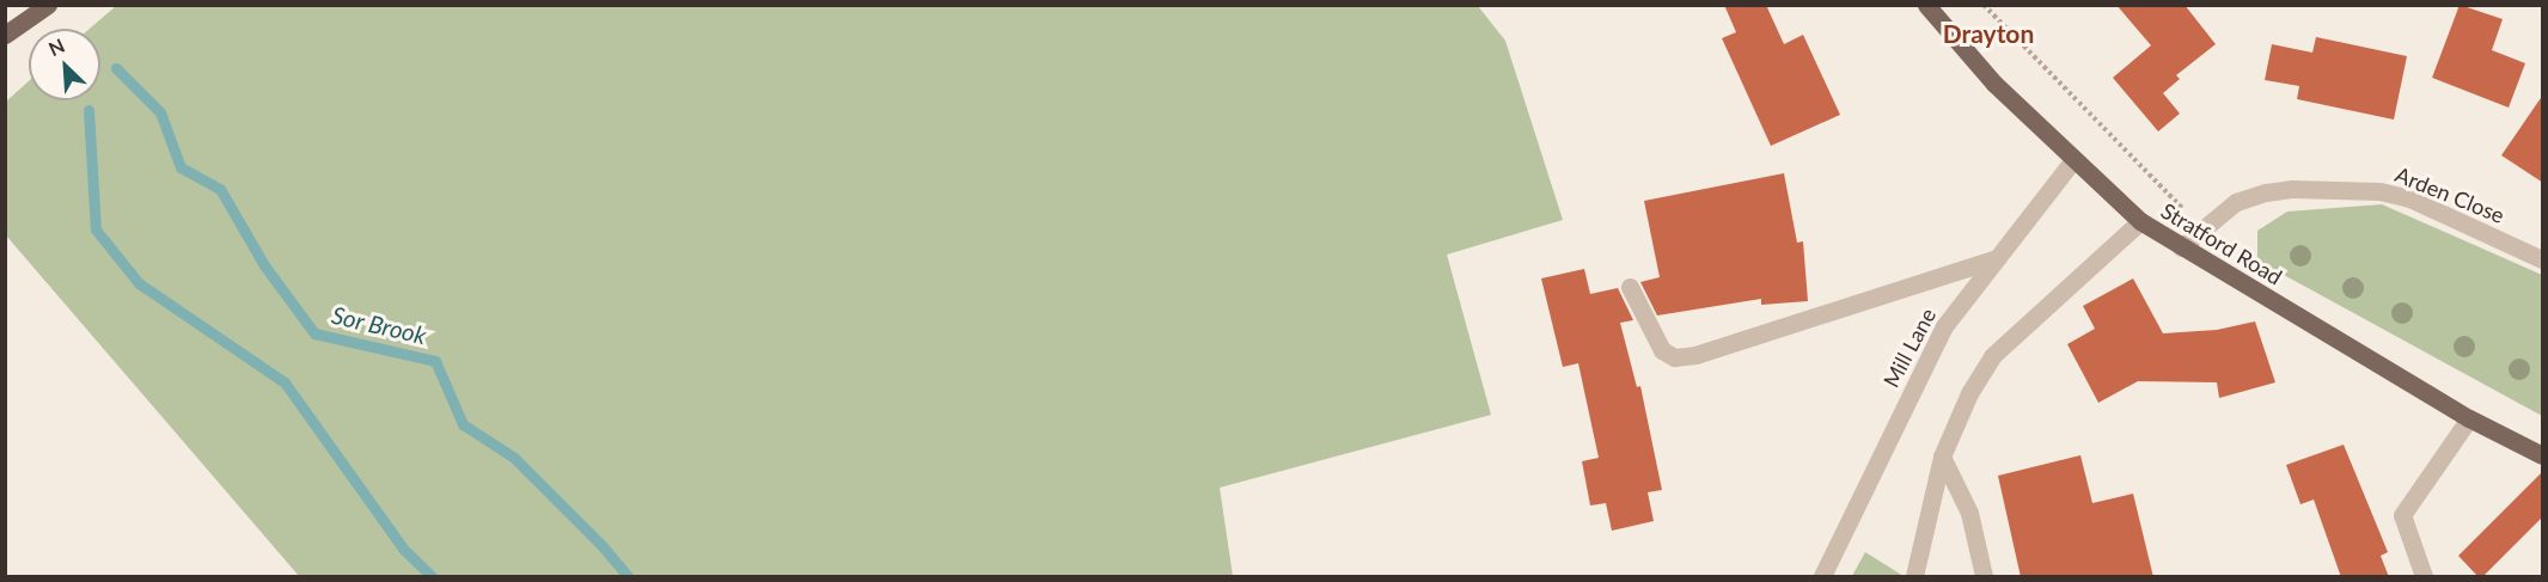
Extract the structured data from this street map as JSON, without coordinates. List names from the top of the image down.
{
  "streets": {
    "main road": ["Stratford Road"],
    "street": ["Arden Close", "Mill Lane"]
  },
  "crossings": [
    ["Arden Close", "Stratford Road"],
    ["Stratford Road", "Mill Lane"]
  ],
  "districts": ["Drayton"],
  "water": ["Sor Brook"],
  "north": "top left"
}
